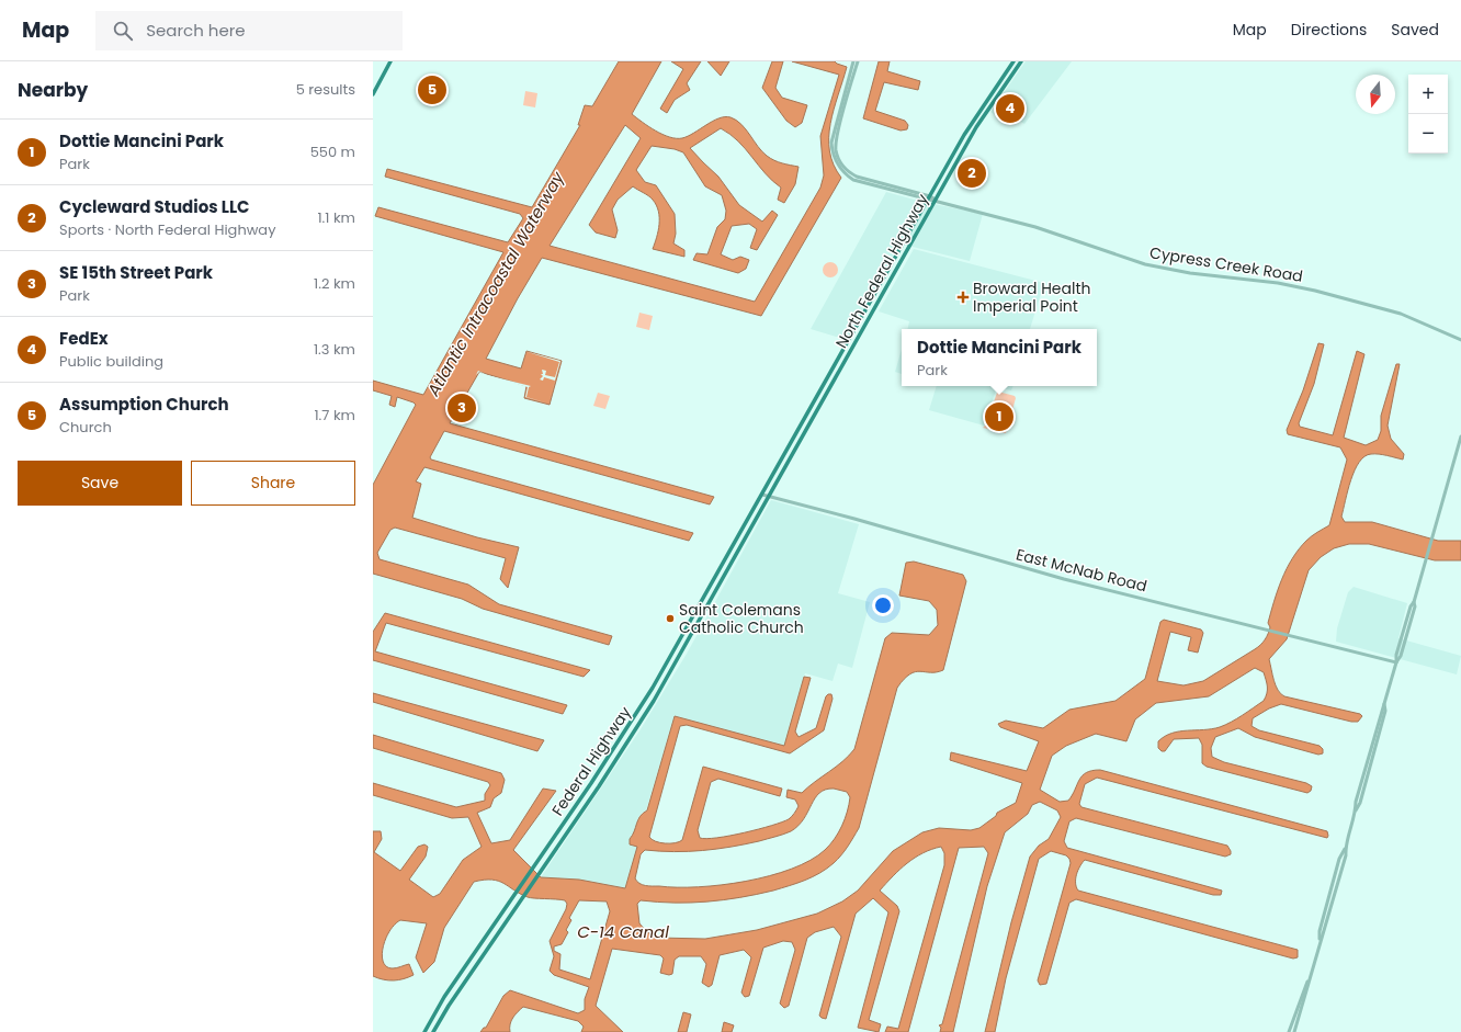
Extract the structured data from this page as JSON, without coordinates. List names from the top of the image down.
{
  "streets": {
    "main road": ["North Federal Highway", "Federal Highway"],
    "street": ["Cypress Creek Road", "East McNab Road"]
  },
  "crossings": [
    ["Cypress Creek Road", "North Federal Highway"],
    ["North Federal Highway", "East McNab Road"],
    ["North Federal Highway", "Federal Highway"],
    ["East McNab Road", "Federal Highway"]
  ],
  "water": ["Atlantic Intracoastal Waterway", "C-14 Canal"],
  "places": {
    "health": ["Broward Health Imperial Point"],
    "other": ["Saint Colemans Catholic Church"]
  },
  "north": "bottom",
  "page": {
    "header": "Map",
    "search": "Search here",
    "nav": ["Map", "Directions", "Saved"],
    "heading": ["Nearby", "5 results"],
    "pins": [
      "5",
      "4",
      "2",
      "3",
      "1"
    ],
    "map_buttons": ["+", "−"],
    "list": [
      {
        "mark": "1",
        "name": "Dottie Mancini Park",
        "note": "Park",
        "value": "550 m"
      },
      {
        "mark": "2",
        "name": "Cycleward Studios LLC",
        "note": "Sports · North Federal Highway",
        "value": "1.1 km"
      },
      {
        "mark": "3",
        "name": "SE 15th Street Park",
        "note": "Park",
        "value": "1.2 km"
      },
      {
        "mark": "4",
        "name": "FedEx",
        "note": "Public building",
        "value": "1.3 km"
      },
      {
        "mark": "5",
        "name": "Assumption Church",
        "note": "Church",
        "value": "1.7 km"
      }
    ],
    "popup": ["Dottie Mancini Park", "Park"],
    "buttons": ["Save", "Share"]
  }
}
